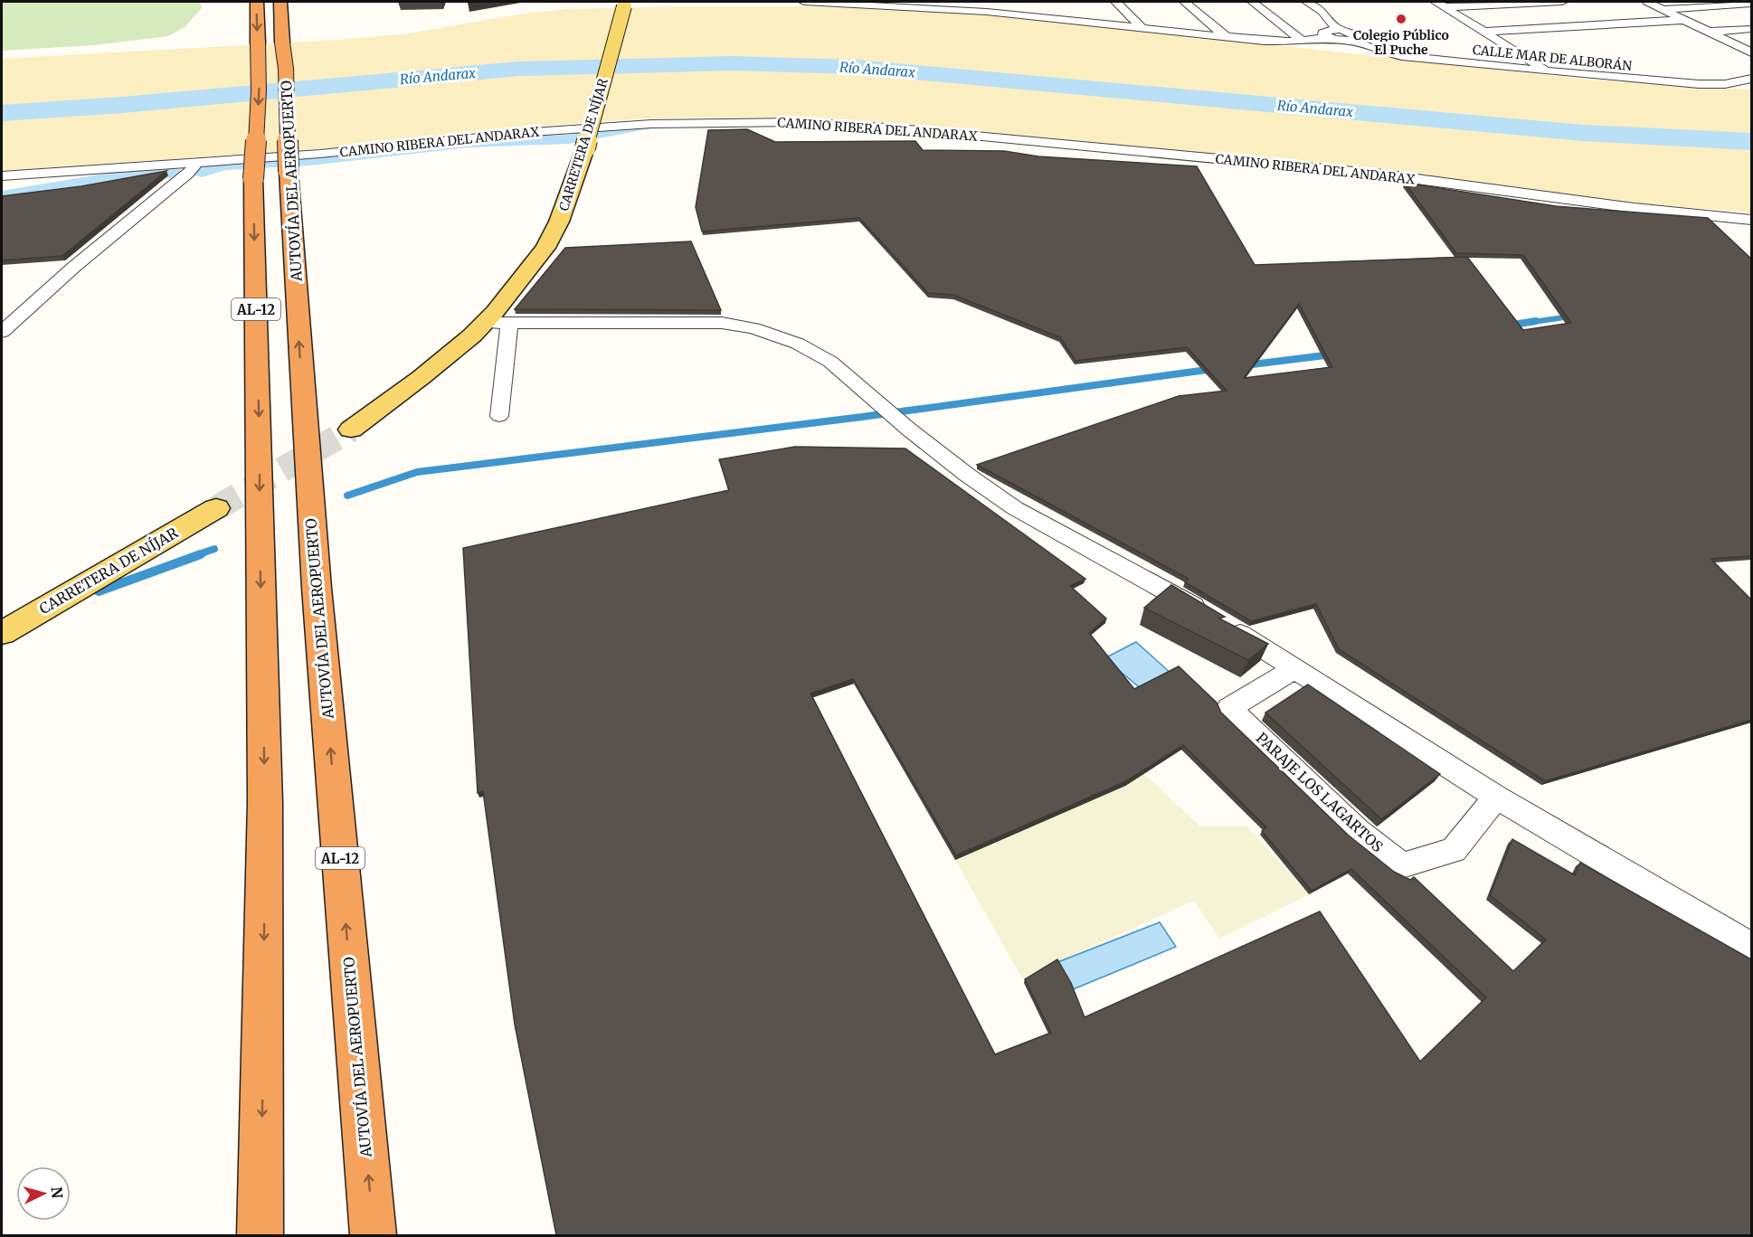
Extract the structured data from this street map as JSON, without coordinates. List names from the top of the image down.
{
  "streets": {
    "highway": ["AUTOVÍA DEL AEROPUERTO", "AL-12"],
    "main road": ["CARRETERA DE NÍJAR"],
    "street": ["CALLE MAR DE ALBORÁN", "CAMINO RIBERA DEL ANDARAX", "PARAJE LOS LAGARTOS"]
  },
  "water": ["Río Andarax"],
  "places": ["Colegio Público El Puche"],
  "north": "right"
}
